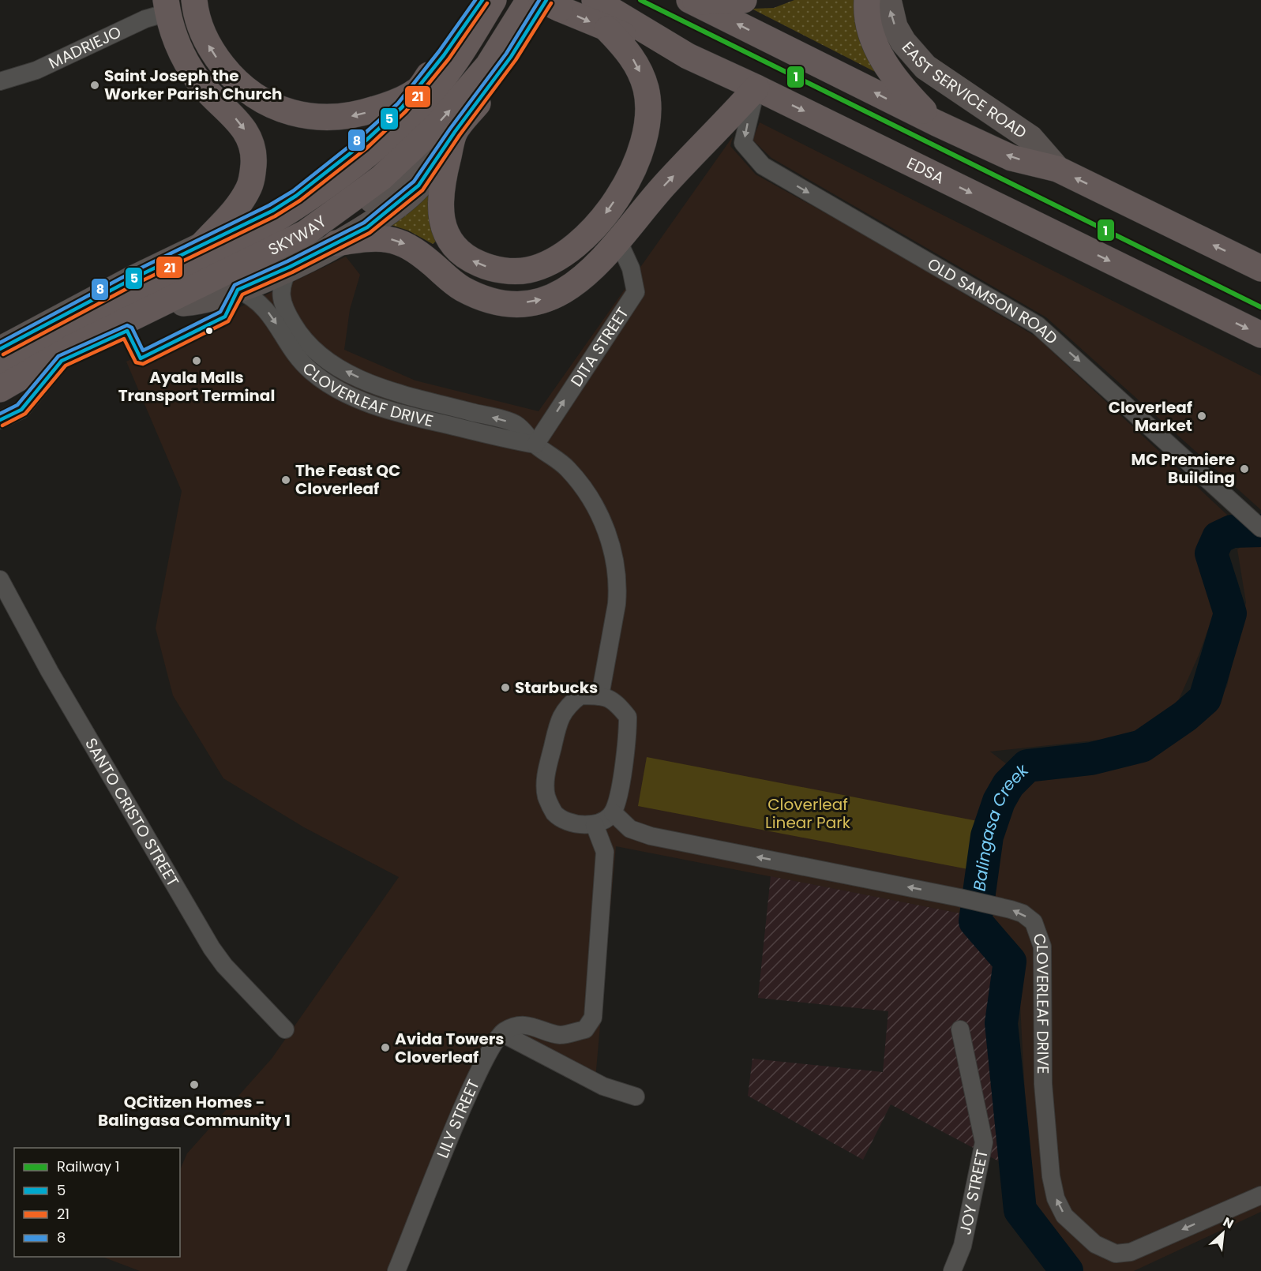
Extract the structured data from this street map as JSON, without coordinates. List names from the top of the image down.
{
  "streets": {
    "highway": ["EDSA", "SKYWAY"],
    "main road": ["EAST SERVICE ROAD"],
    "street": [
      "MADRIEJO",
      "OLD SAMSON ROAD",
      "DITA STREET",
      "CLOVERLEAF DRIVE",
      "SANTO CRISTO STREET",
      "LILY STREET",
      "JOY STREET"
    ]
  },
  "crossings": [
    ["EDSA", "OLD SAMSON ROAD"],
    ["DITA STREET", "CLOVERLEAF DRIVE"]
  ],
  "one_way": ["EAST SERVICE ROAD", "OLD SAMSON ROAD", "DITA STREET"],
  "water": ["Balingasa Creek"],
  "parks": ["Cloverleaf Linear Park"],
  "places": [
    "Saint Joseph the Worker Parish Church",
    "Ayala Malls Transport Terminal",
    "Cloverleaf Market",
    "MC Premiere Building",
    "The Feast QC Cloverleaf",
    "Starbucks",
    "Avida Towers Cloverleaf",
    "QCitizen Homes - Balingasa Community 1"
  ],
  "lines": [
    "rail line 1",
    "transit line 5",
    "transit line 8",
    "transit line 21"
  ],
  "legend": [
    "Railway 1",
    "5",
    "21",
    "8"
  ],
  "north": "top right"
}
